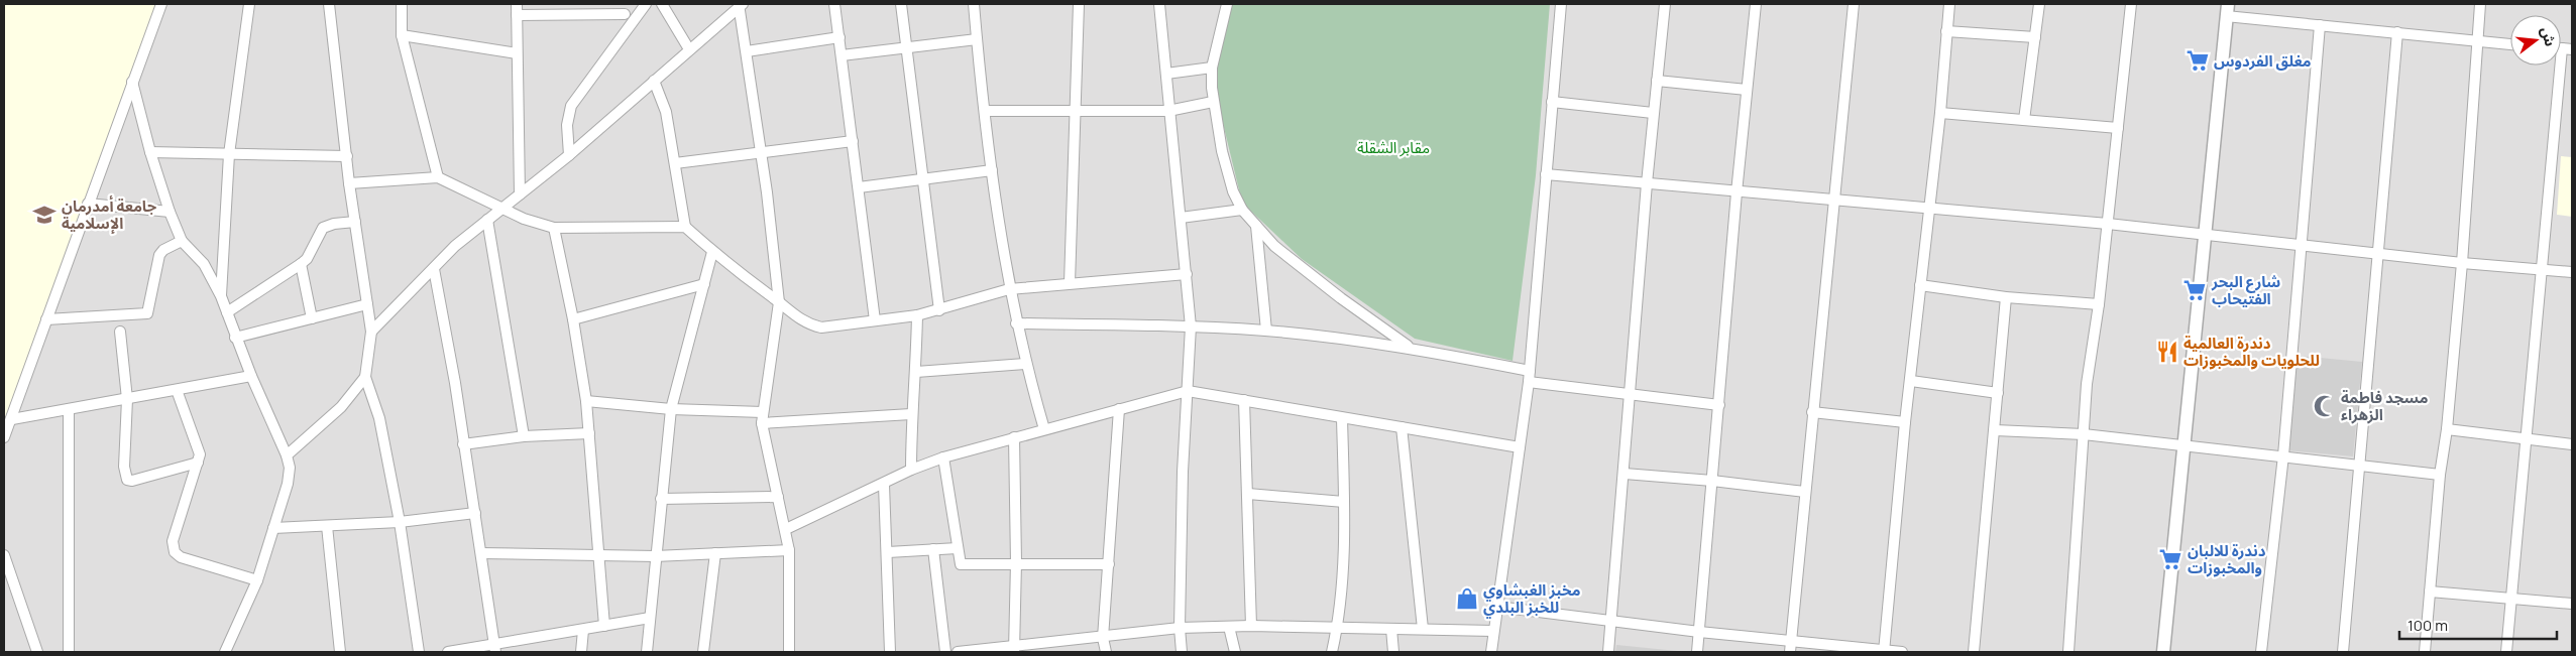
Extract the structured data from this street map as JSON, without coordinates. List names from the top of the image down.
{
  "parks": ["مقابر الشقلة"],
  "places": {
    "supermarket": ["مغلق الفردوس", "شارع البحر الفتيحاب", "دندرة للالبان والمخبوزات"],
    "school or university": ["جامعة أمدرمان الإسلامية"],
    "restaurant": ["دندرة العالمية للحلويات والمخبوزات"],
    "mosque": ["مسجد فاطمة الزهراء"],
    "shop": ["مخبز الغبشاوي للخبز البلدي"]
  },
  "scale_bar": "100 m",
  "north": "right"
}
